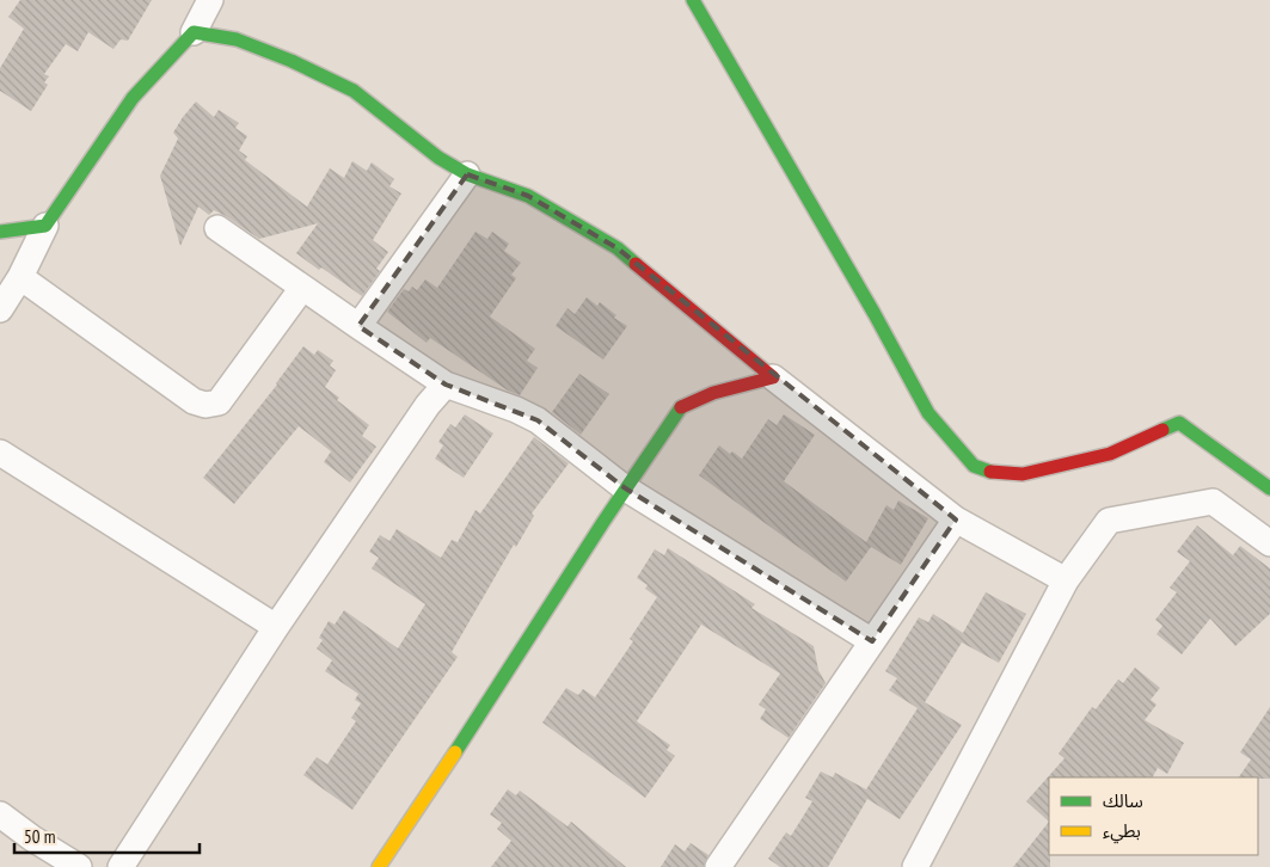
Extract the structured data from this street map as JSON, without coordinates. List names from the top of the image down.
{
  "legend": ["سالك", "بطيء"],
  "scale_bar": "50 m"
}
